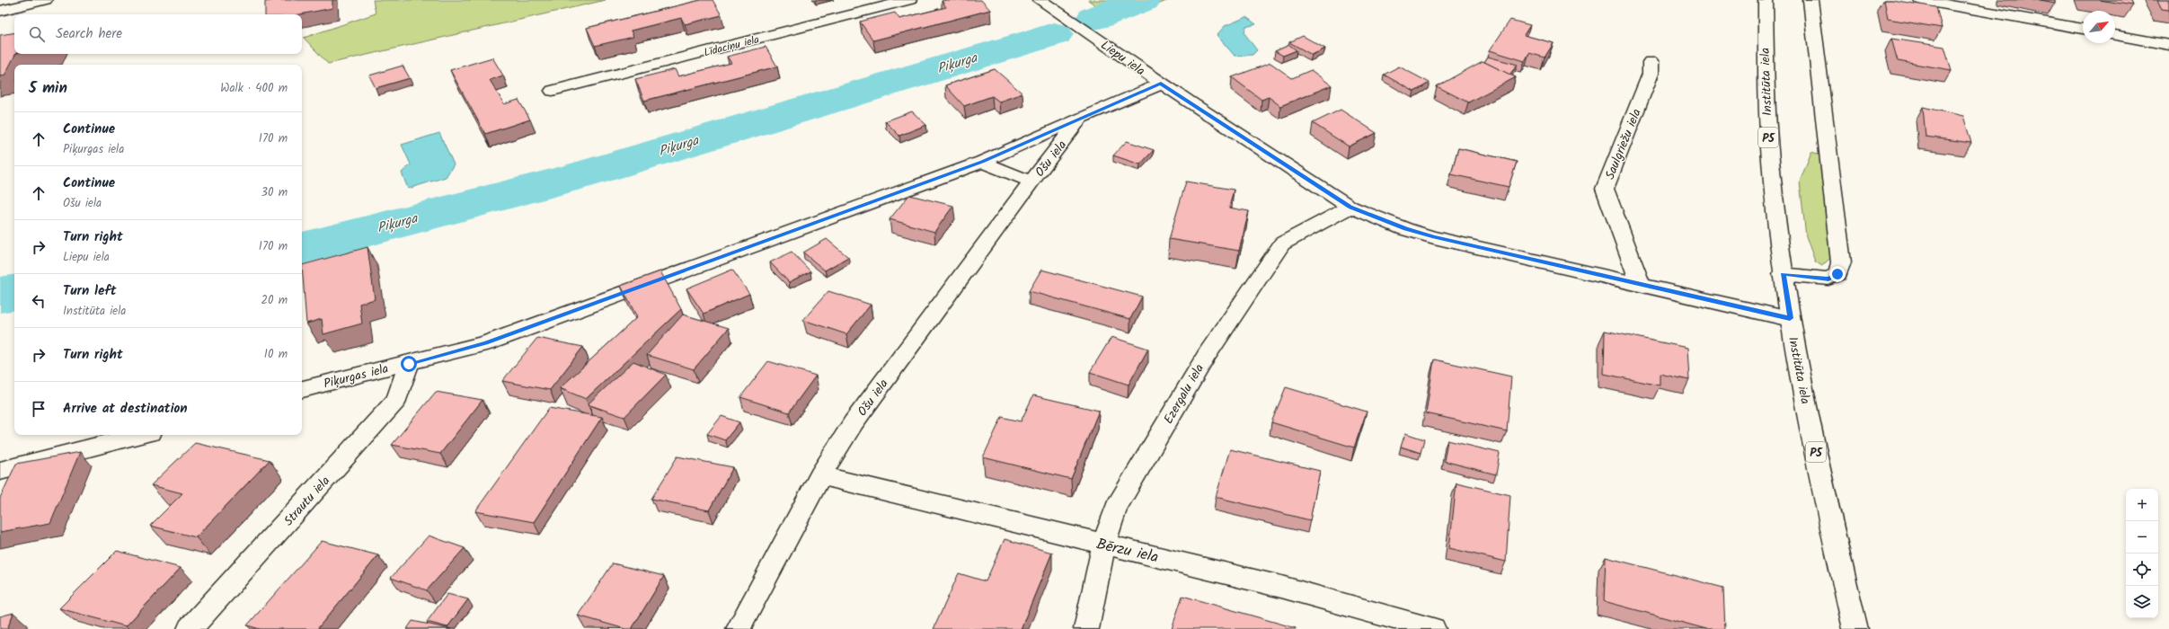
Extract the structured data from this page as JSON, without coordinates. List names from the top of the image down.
{
  "streets": {
    "street": [
      "Līdaciņu iela",
      "Liepu iela",
      "Institūta iela",
      "P5",
      "Saulgriežu iela",
      "Ošu iela",
      "Piķurgas iela",
      "Ezergalu iela",
      "Strautu iela",
      "Bērzu iela"
    ]
  },
  "crossings": [
    ["Liepu iela", "Institūta iela"],
    ["Liepu iela", "Saulgriežu iela"],
    ["Liepu iela", "Ošu iela"],
    ["Liepu iela", "Ezergalu iela"],
    ["Ošu iela", "Piķurgas iela"],
    ["Ošu iela", "Bērzu iela"],
    ["Piķurgas iela", "Strautu iela"],
    ["Ezergalu iela", "Bērzu iela"]
  ],
  "water": ["Piķurga"],
  "north": "top right",
  "page": {
    "search": "Search here",
    "heading": ["5 min", "Walk · 400 m"],
    "list": [
      ["Continue", "Piķurgas iela", "170 m"],
      ["Continue", "Ošu iela", "30 m"],
      ["Turn right", "Liepu iela", "170 m"],
      ["Turn left", "Institūta iela", "20 m"],
      ["Turn right", "10 m"],
      "Arrive at destination"
    ],
    "map_buttons": ["+", "−"]
  }
}
